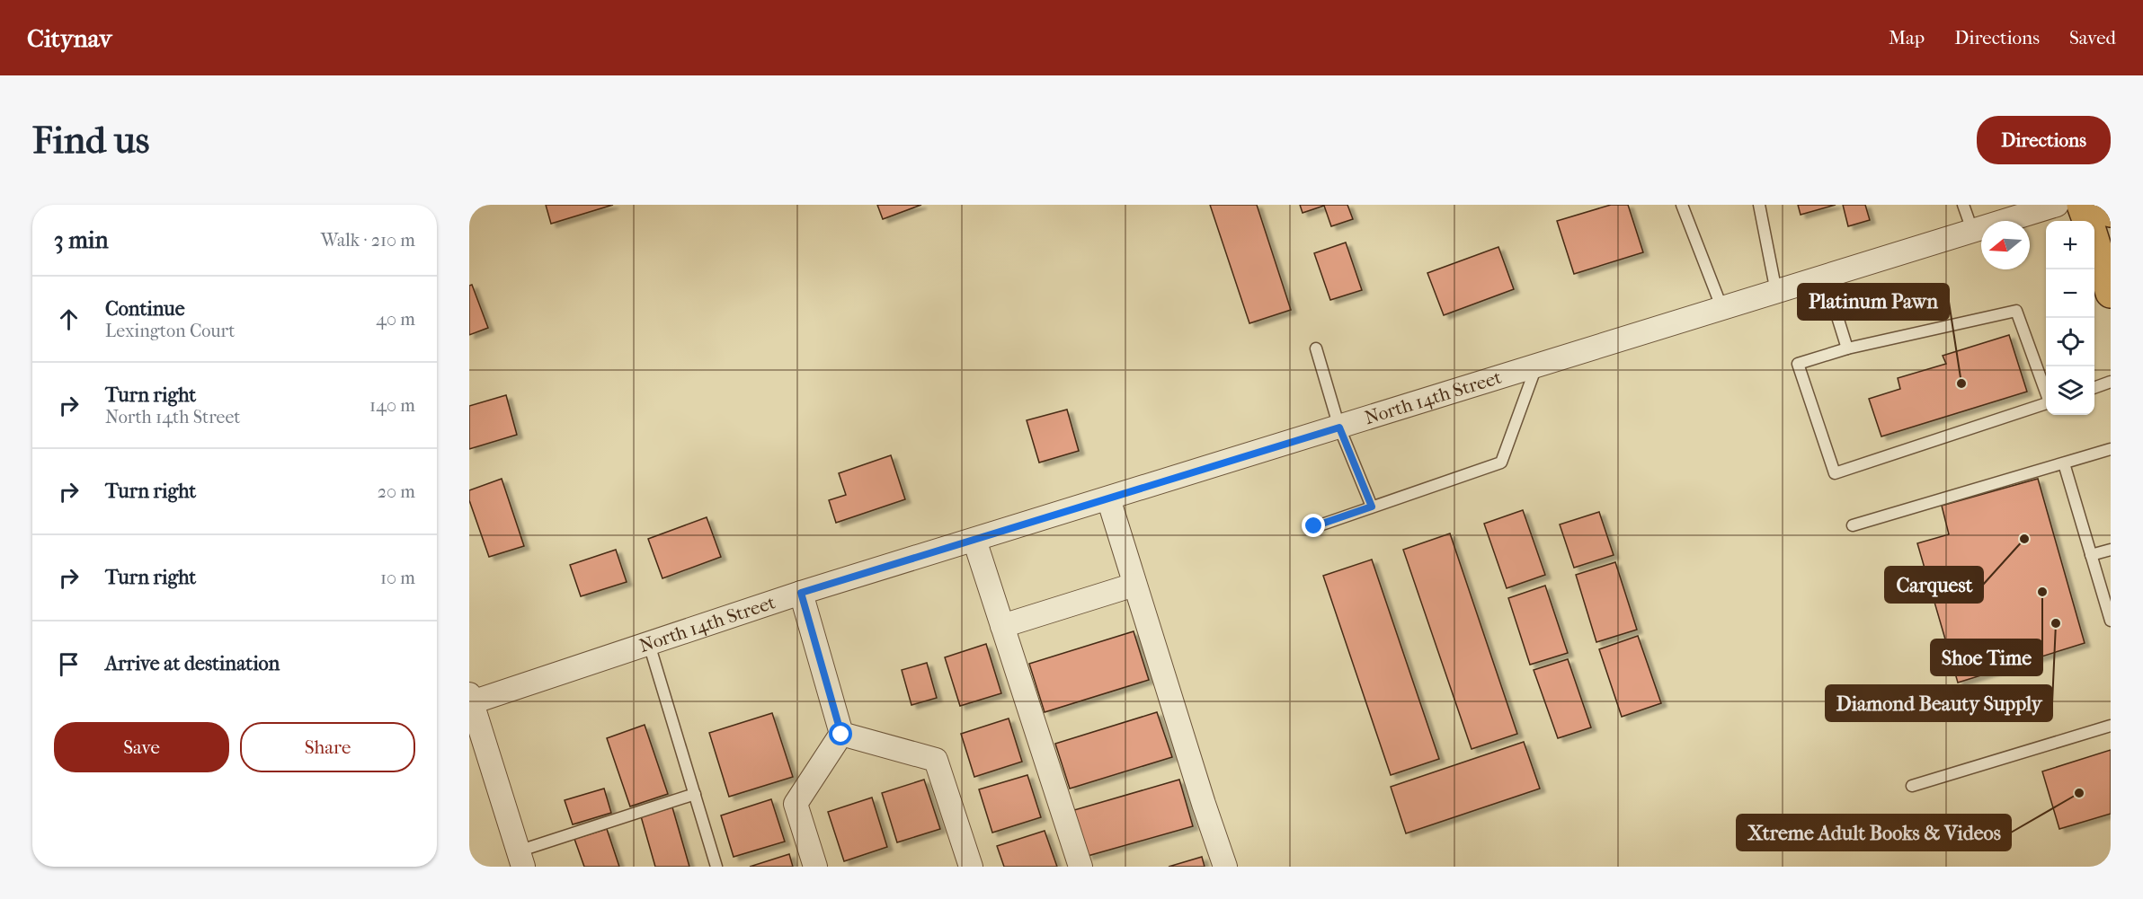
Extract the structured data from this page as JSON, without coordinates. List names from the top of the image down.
{
  "streets": {
    "street": ["North 14th Street"]
  },
  "places": [
    "Platinum Pawn",
    "Carquest",
    "Shoe Time",
    "Diamond Beauty Supply",
    "Xtreme Adult Books & Videos"
  ],
  "north": "left",
  "page": {
    "header": "Citynav",
    "nav": ["Map", "Directions", "Saved"],
    "buttons": [
      "Directions",
      ["Save", "Share"]
    ],
    "title": "Find us",
    "heading": ["3 min", "Walk · 210 m"],
    "map_buttons": ["+", "−"],
    "list": [
      ["Continue", "Lexington Court", "40 m"],
      ["Turn right", "North 14th Street", "140 m"],
      ["Turn right", "20 m"],
      ["Turn right", "10 m"],
      "Arrive at destination"
    ]
  }
}
